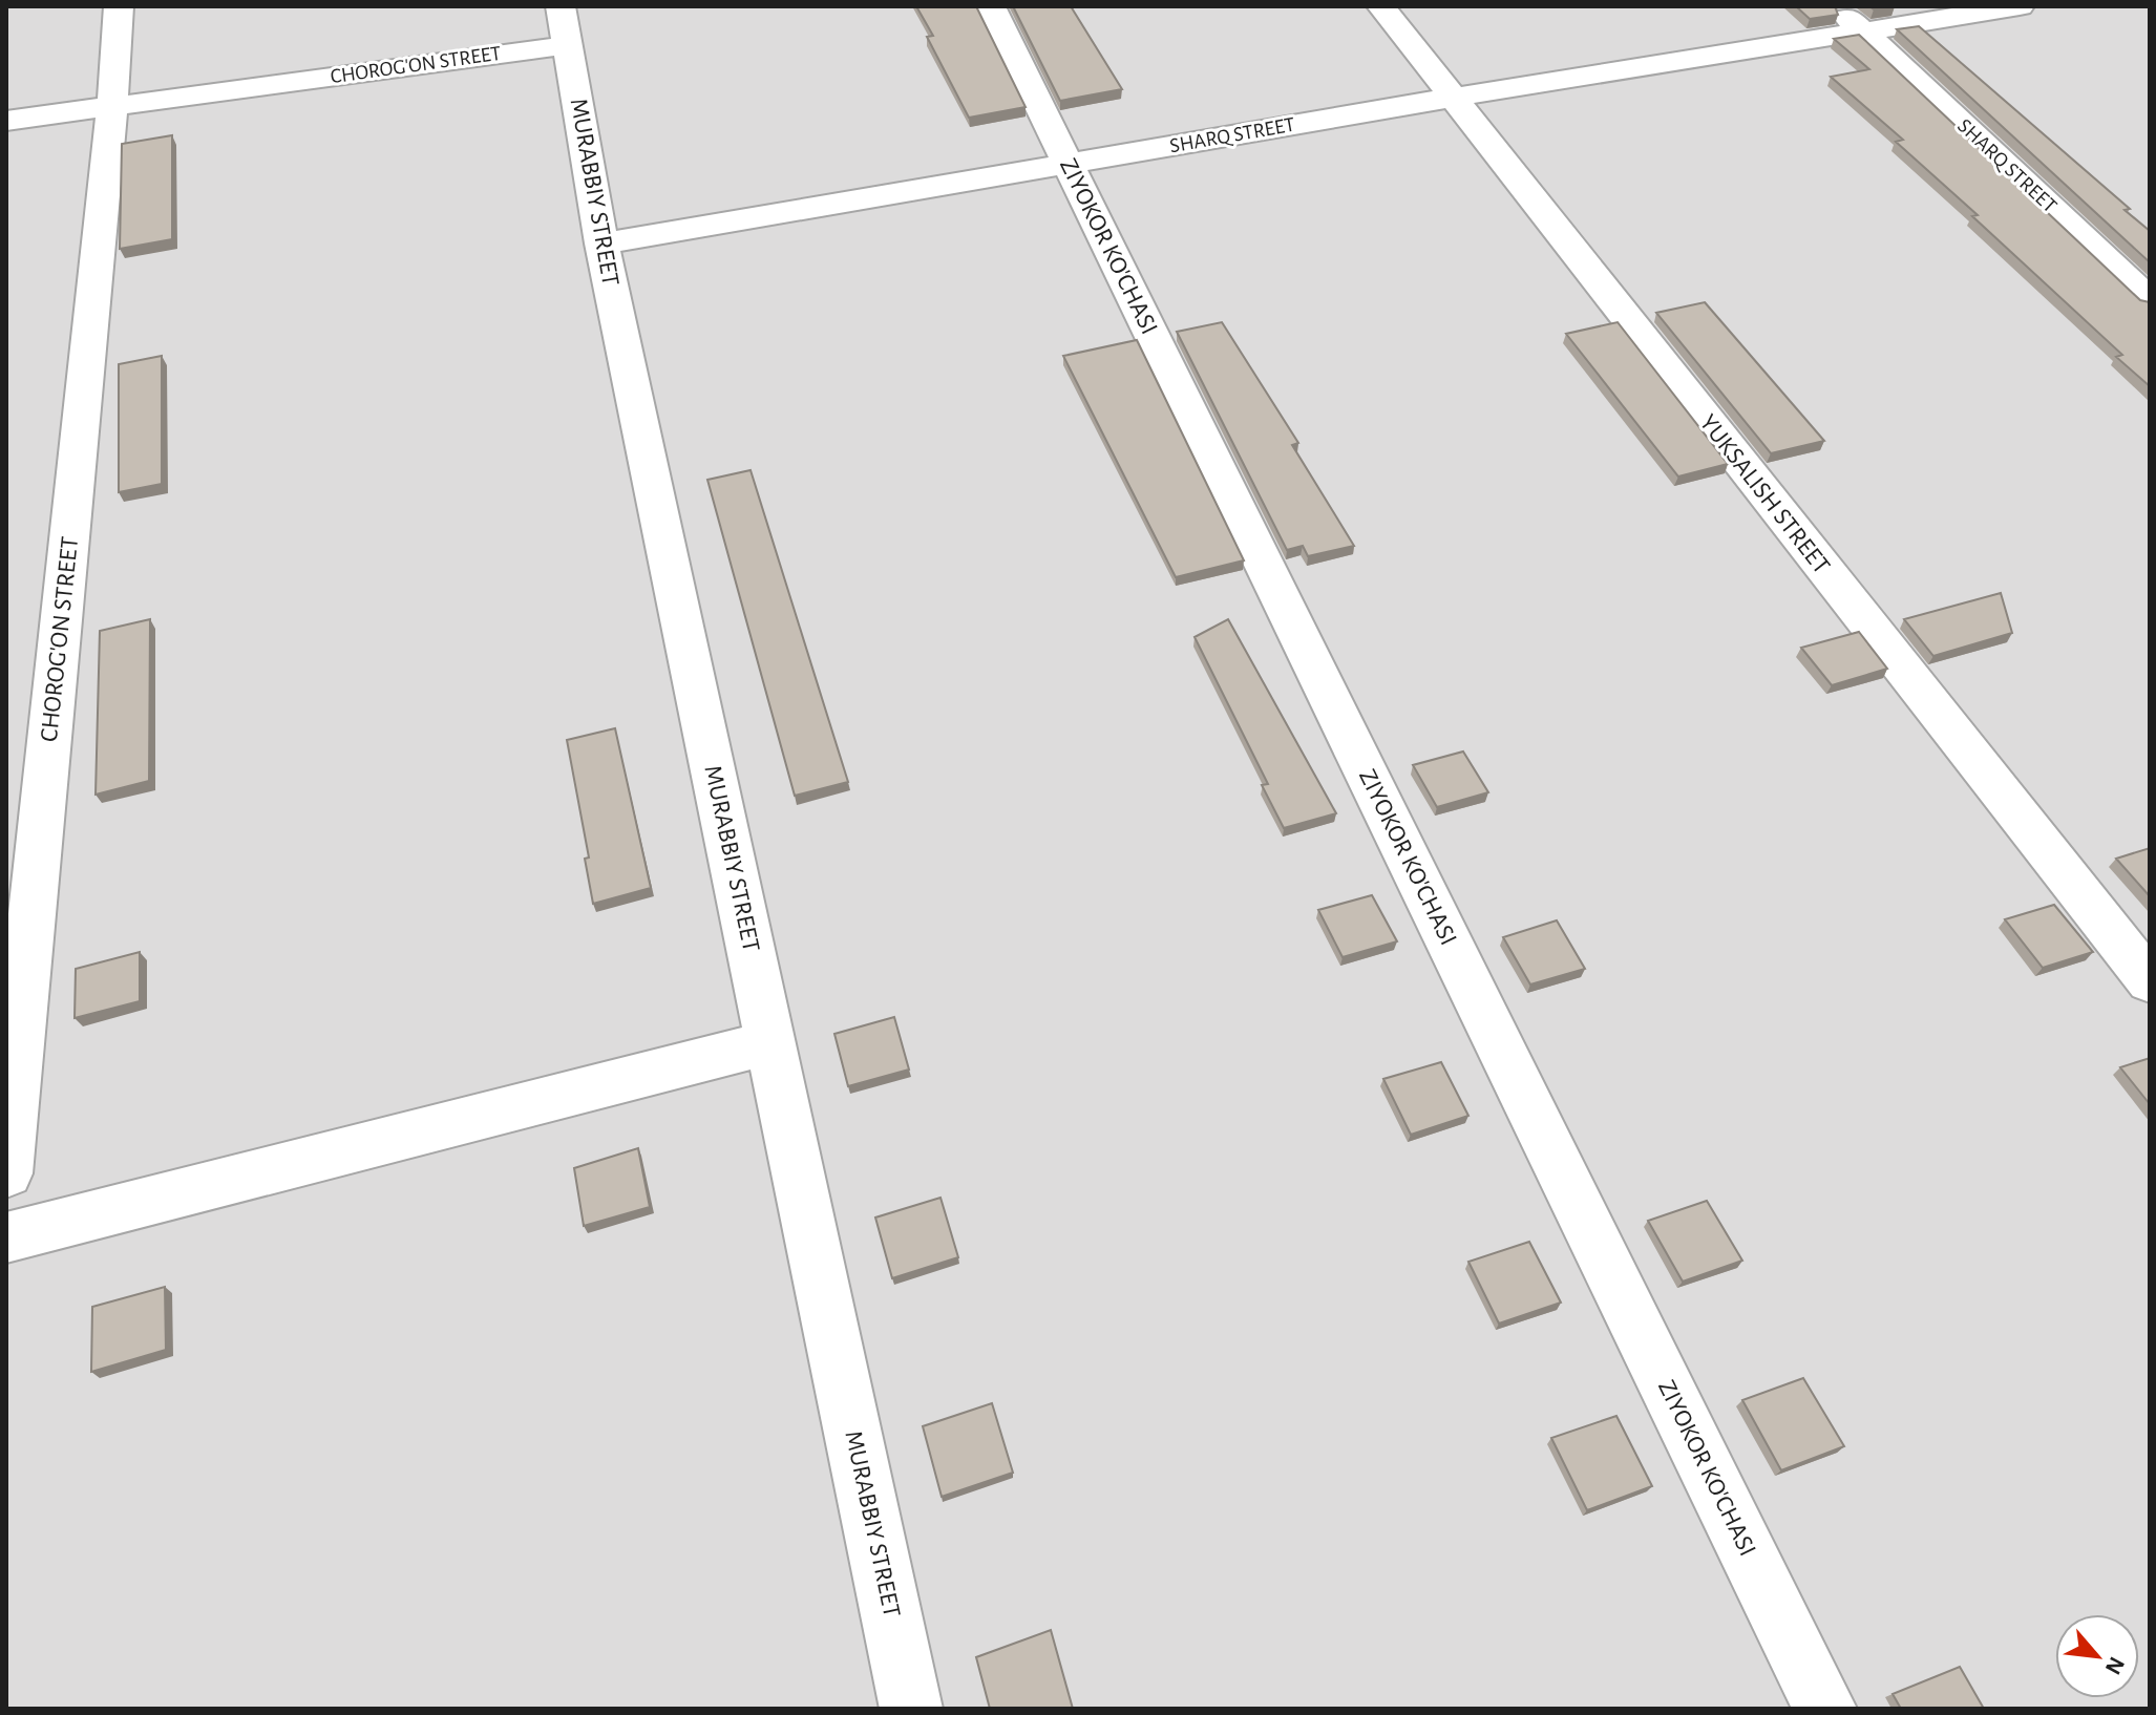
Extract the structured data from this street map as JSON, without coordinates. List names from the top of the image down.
{
  "streets": {
    "street": [
      "CHOROG'ON STREET",
      "SHARQ STREET",
      "MURABBIY STREET",
      "ZIYOKOR KO'CHASI",
      "YUKSALISH STREET"
    ]
  },
  "crossings": [
    ["CHOROG'ON STREET", "MURABBIY STREET"],
    ["SHARQ STREET", "MURABBIY STREET"],
    ["SHARQ STREET", "ZIYOKOR KO'CHASI"],
    ["SHARQ STREET", "YUKSALISH STREET"]
  ],
  "north": "bottom right"
}
